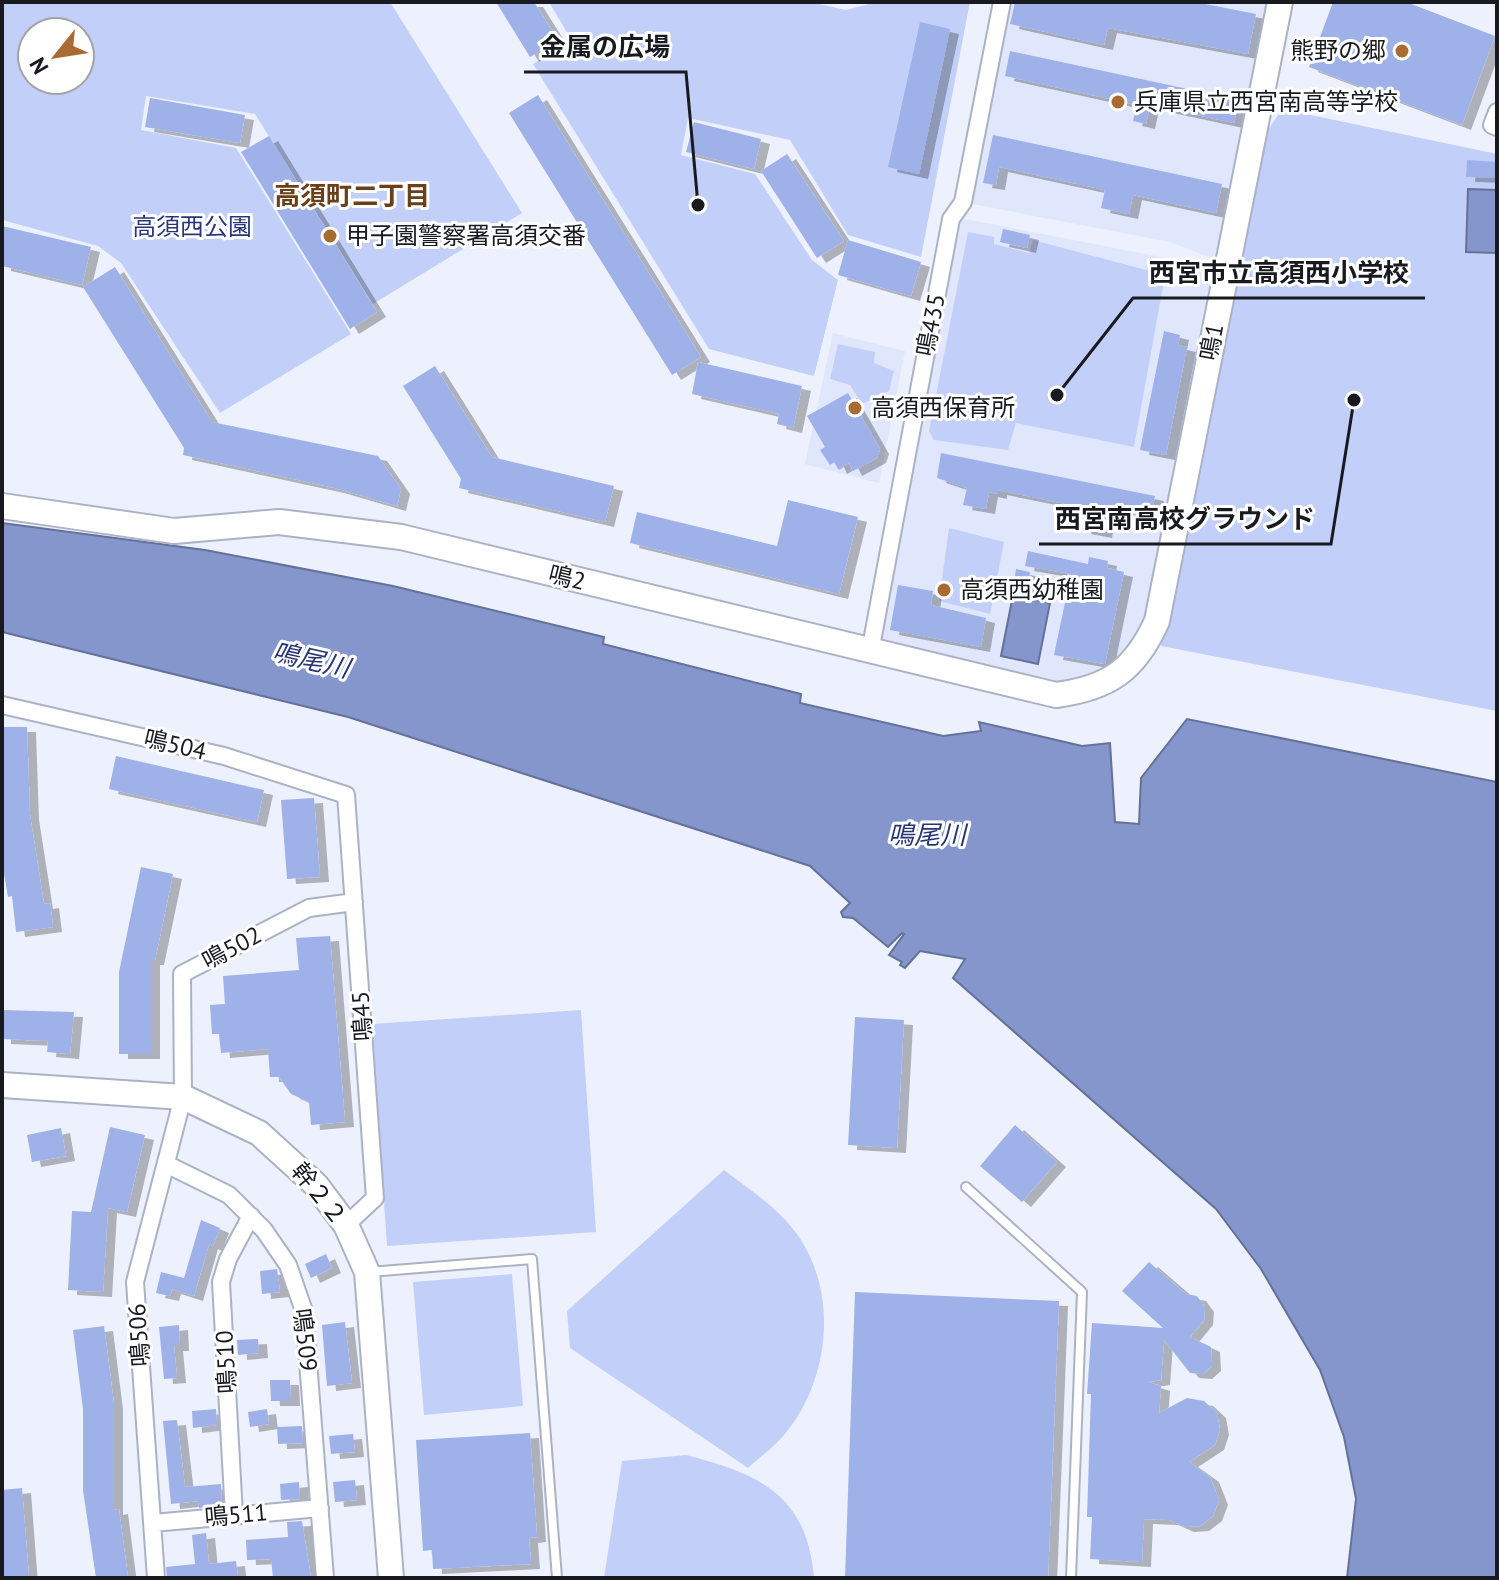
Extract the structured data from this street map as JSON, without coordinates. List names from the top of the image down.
{
  "streets": {
    "street": [
      "鳴435",
      "鳴1",
      "鳴2",
      "鳴504",
      "鳴502",
      "鳴45",
      "幹２２",
      "鳴506",
      "鳴509",
      "鳴510",
      "鳴511"
    ]
  },
  "crossings": [
    ["鳴435", "鳴2"],
    ["鳴1", "鳴2"],
    ["鳴504", "鳴45"],
    ["鳴502", "鳴45"],
    ["鳴502", "幹２２"],
    ["鳴502", "鳴506"],
    ["鳴45", "幹２２"],
    ["幹２２", "鳴506"],
    ["鳴506", "鳴509"],
    ["鳴506", "鳴511"],
    ["鳴509", "鳴510"],
    ["鳴509", "鳴511"],
    ["鳴510", "鳴511"]
  ],
  "districts": ["高須町二丁目"],
  "water": ["鳴尾川"],
  "parks": ["高須西公園"],
  "places": [
    "熊野の郷",
    "兵庫県立西宮南高等学校",
    "金属の広場",
    "甲子園警察署高須交番",
    "西宮市立高須西小学校",
    "西宮南高校グラウンド",
    "高須西保育所",
    "高須西幼稚園"
  ],
  "north": "bottom left"
}
